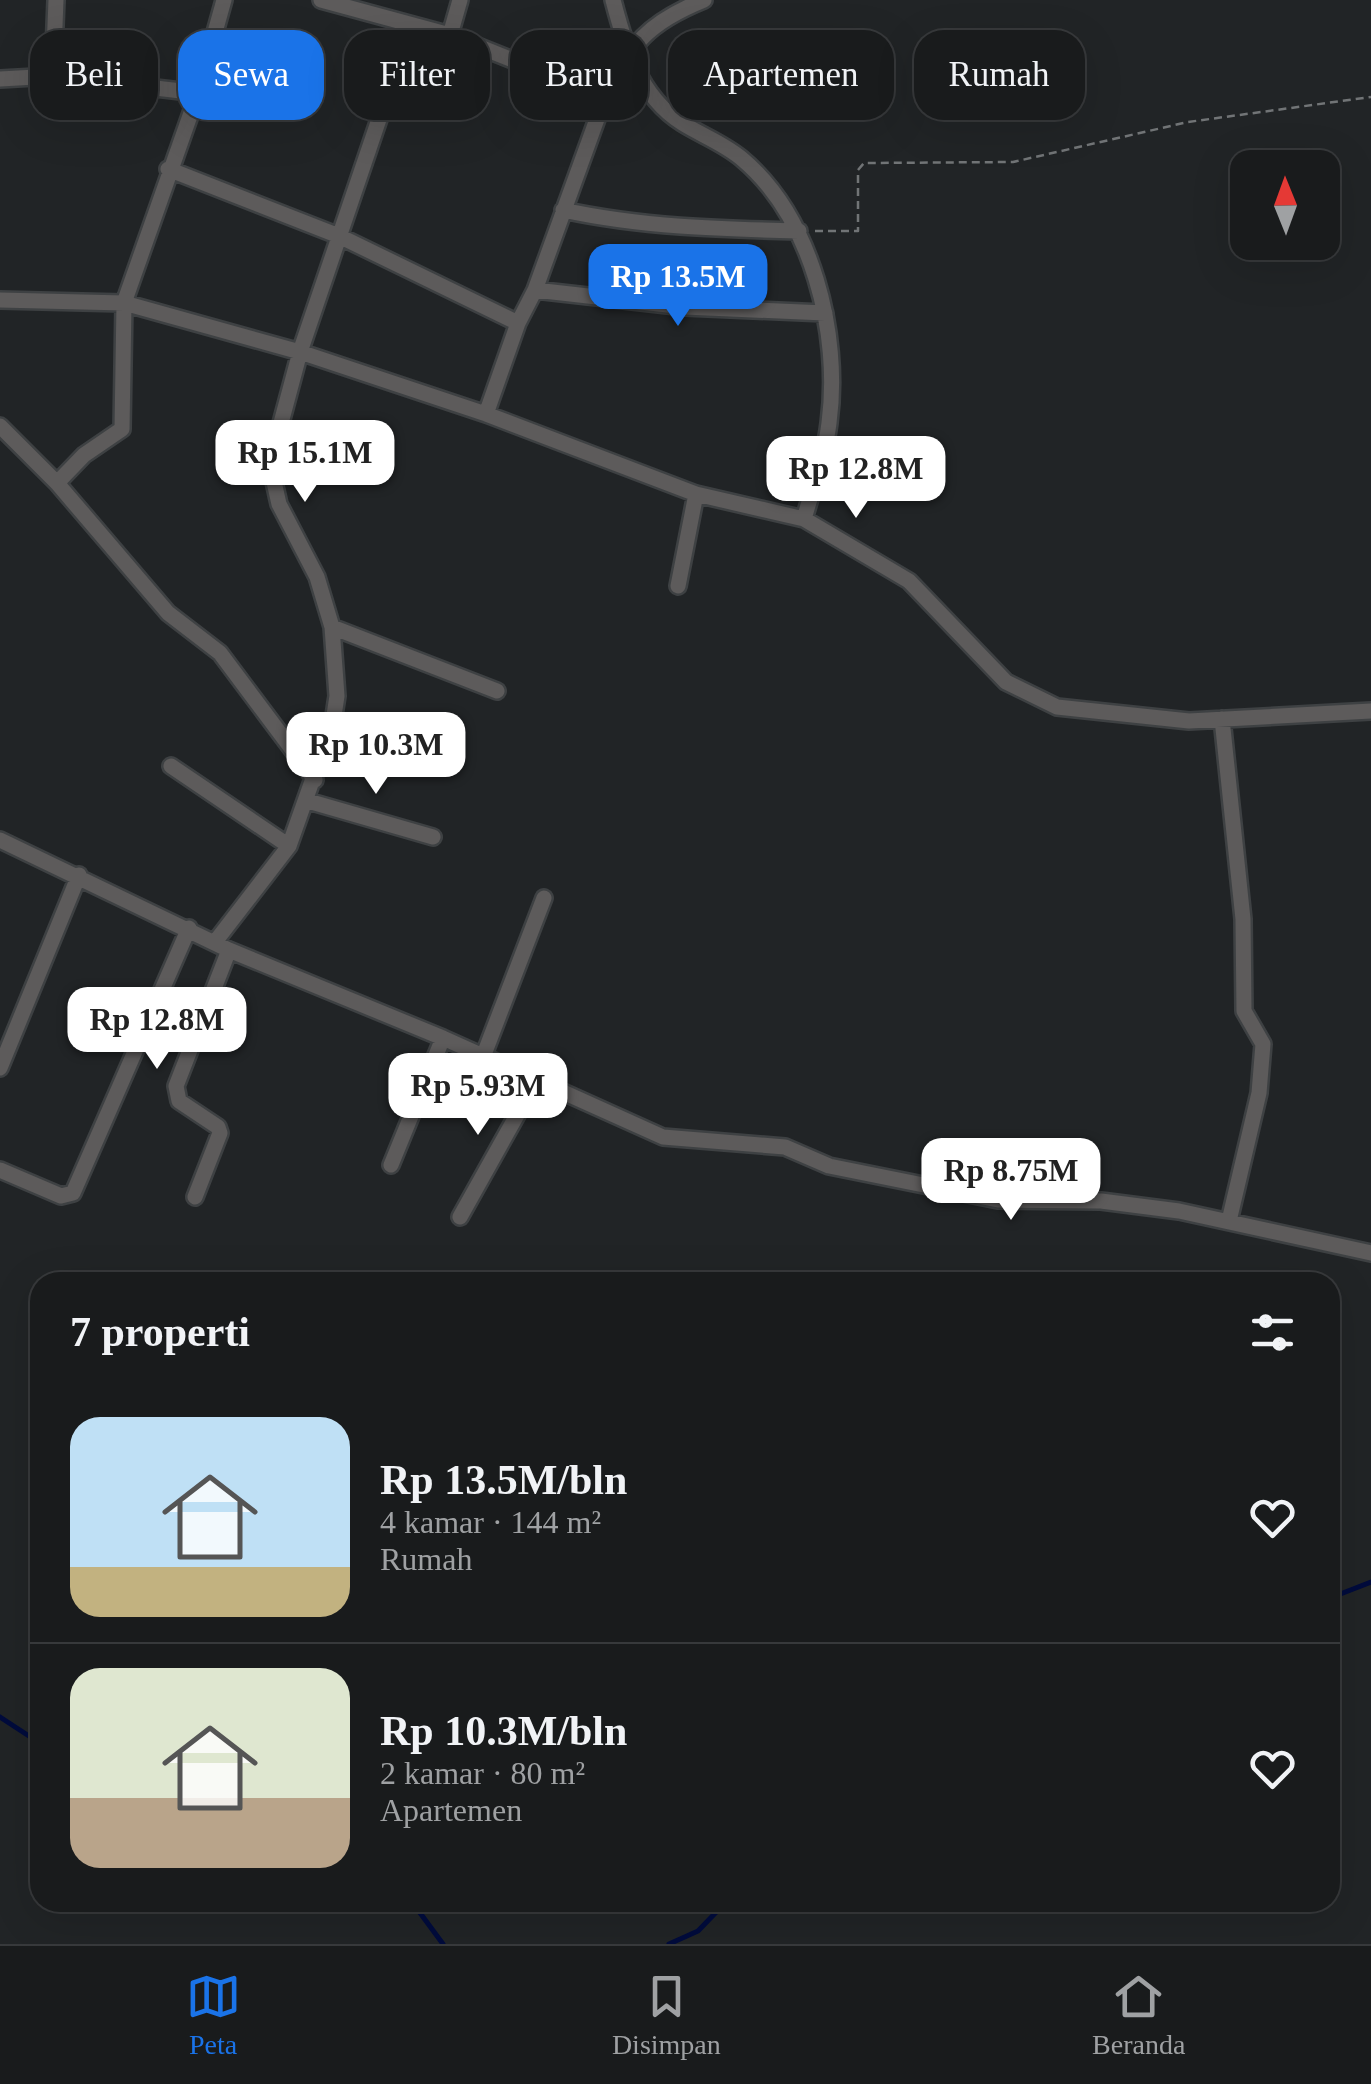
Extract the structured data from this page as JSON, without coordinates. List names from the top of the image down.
{
  "north": "top",
  "page": {
    "chip": [
      "Beli",
      "Sewa",
      "Filter",
      "Baru",
      "Apartemen",
      "Rumah"
    ],
    "price": [
      "Rp 13.5M",
      "Rp 15.1M",
      "Rp 12.8M",
      "Rp 10.3M",
      "Rp 12.8M",
      "Rp 5.93M",
      "Rp 8.75M"
    ],
    "heading": "7 properti",
    "list": [
      {
        "name": "Rp 13.5M/bln",
        "note": "4 kamar · 144 m² · Rumah"
      },
      {
        "name": "Rp 10.3M/bln",
        "note": "2 kamar · 80 m² · Apartemen"
      }
    ],
    "tabs": ["Peta", "Disimpan", "Beranda"]
  }
}
